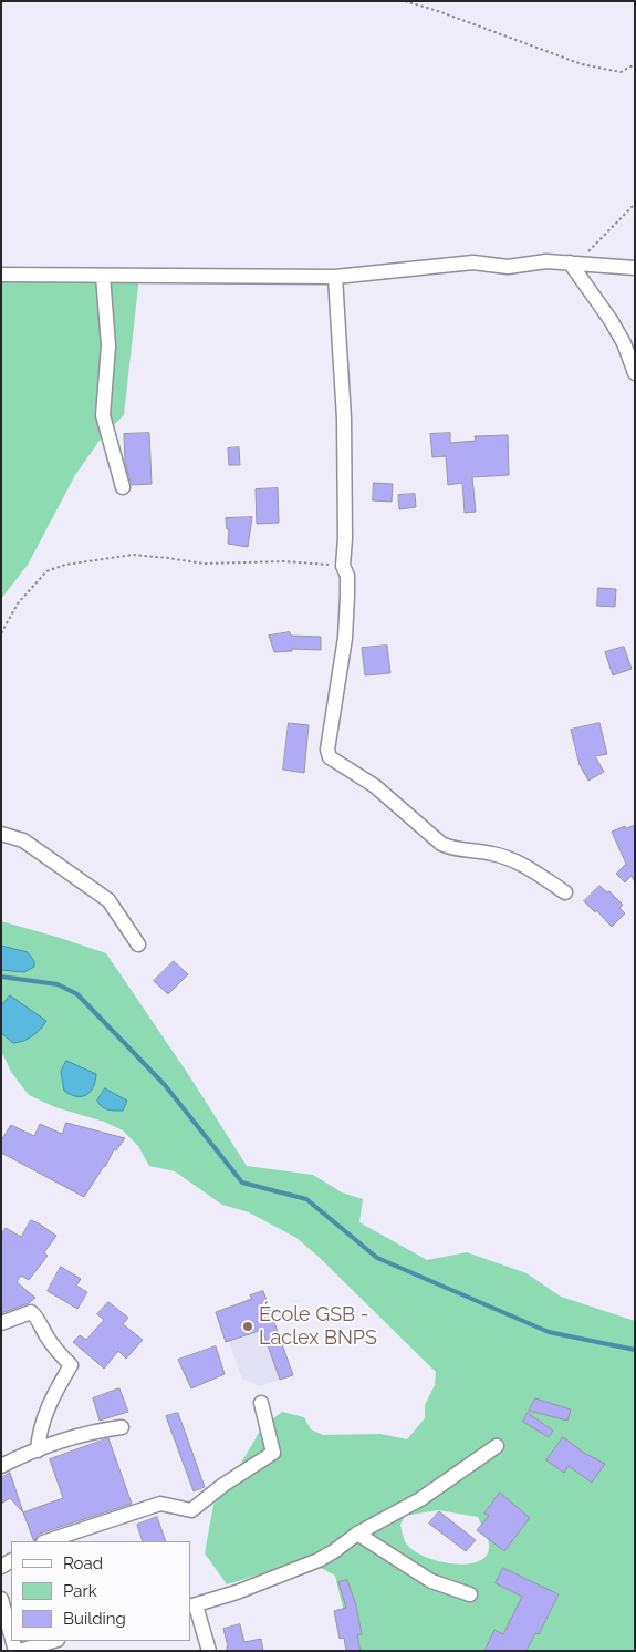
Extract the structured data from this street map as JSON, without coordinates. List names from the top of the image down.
{
  "places": ["École GSB - Laclex BNPS"],
  "legend": ["Road", "Park", "Building"]
}
